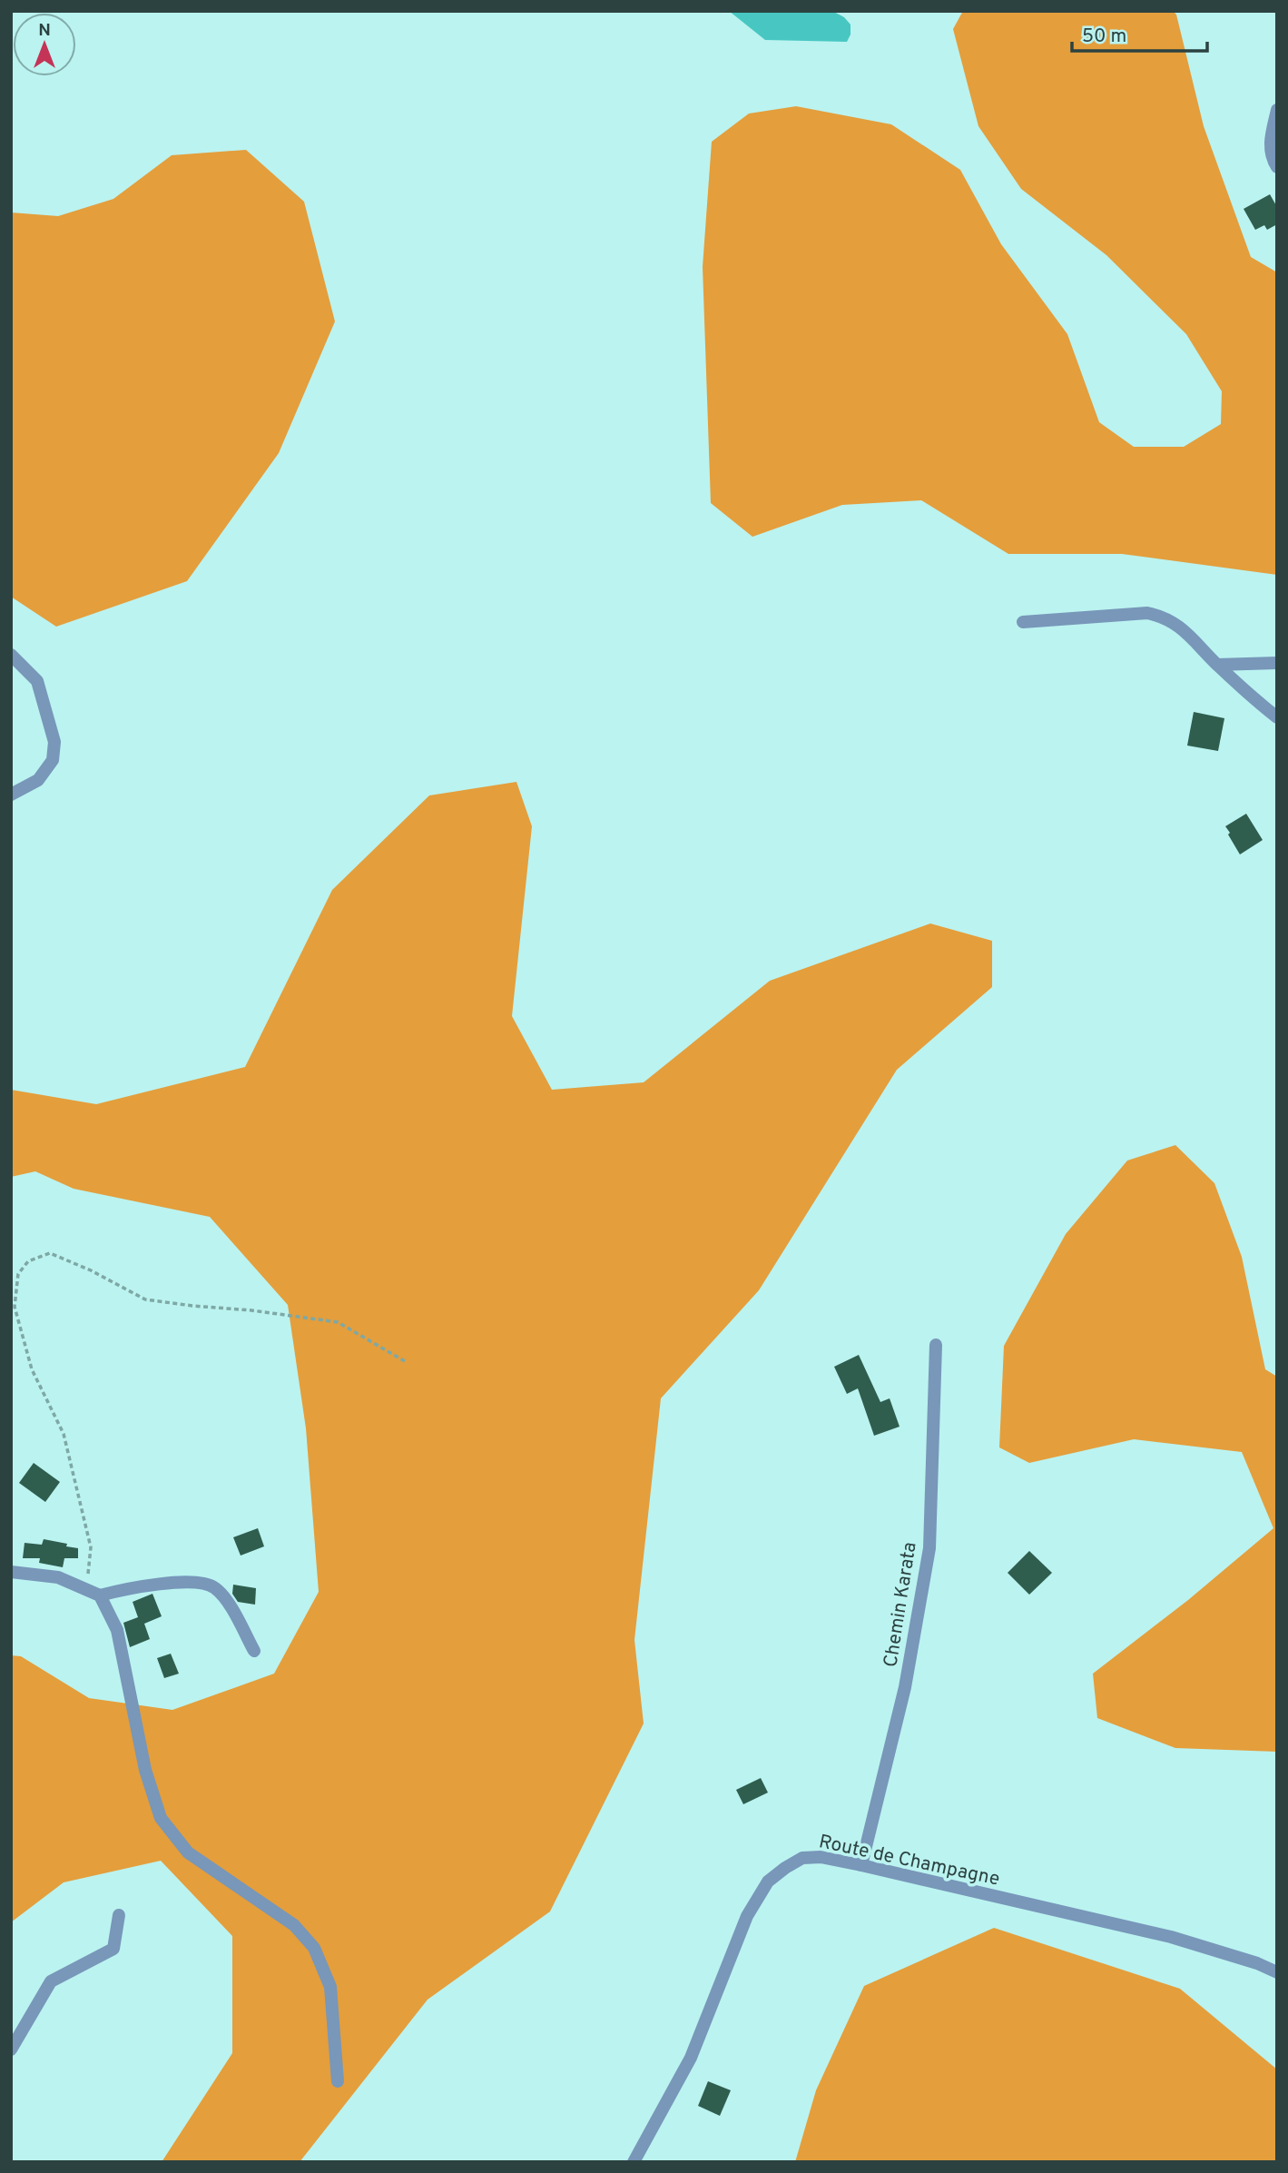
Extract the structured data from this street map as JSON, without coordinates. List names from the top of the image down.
{
  "streets": {
    "street": ["Chemin Karata", "Route de Champagne"]
  },
  "crossings": [
    ["Chemin Karata", "Route de Champagne"]
  ],
  "scale_bar": "50 m",
  "north": "top"
}
